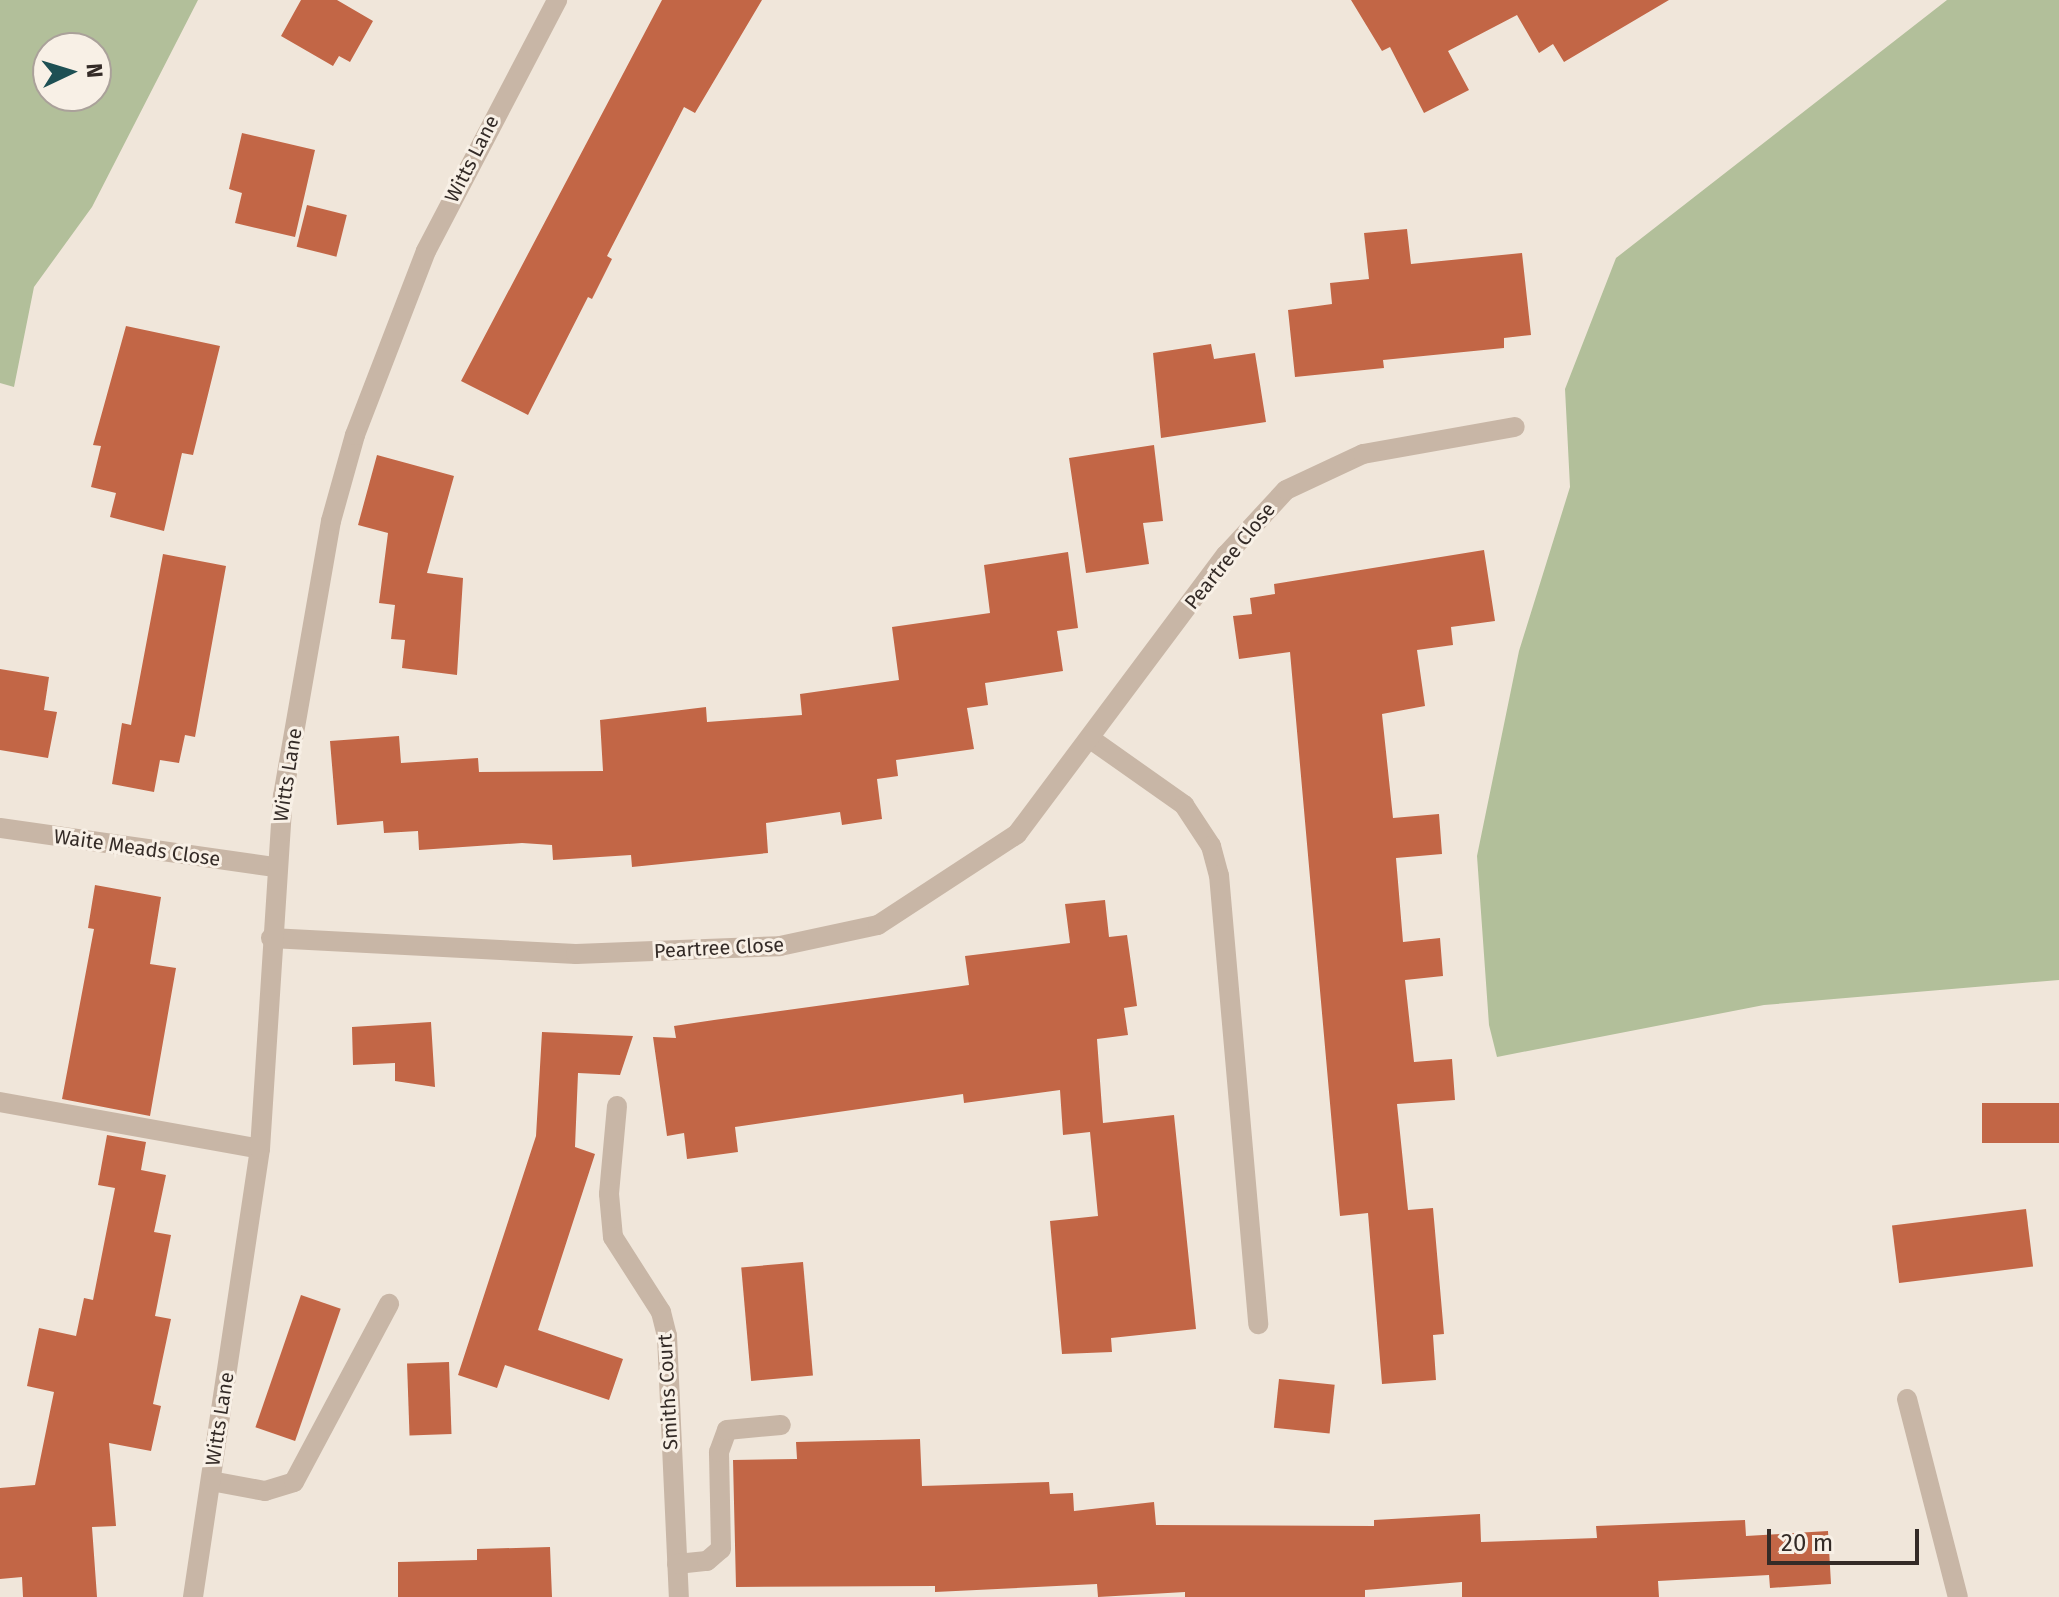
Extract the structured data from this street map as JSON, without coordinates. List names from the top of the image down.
{
  "streets": {
    "street": [
      "Witts Lane",
      "Peartree Close",
      "Waite Meads Close",
      "Smiths Court"
    ]
  },
  "crossings": [
    ["Witts Lane", "Peartree Close"],
    ["Witts Lane", "Waite Meads Close"]
  ],
  "scale_bar": "20 m",
  "north": "right"
}
